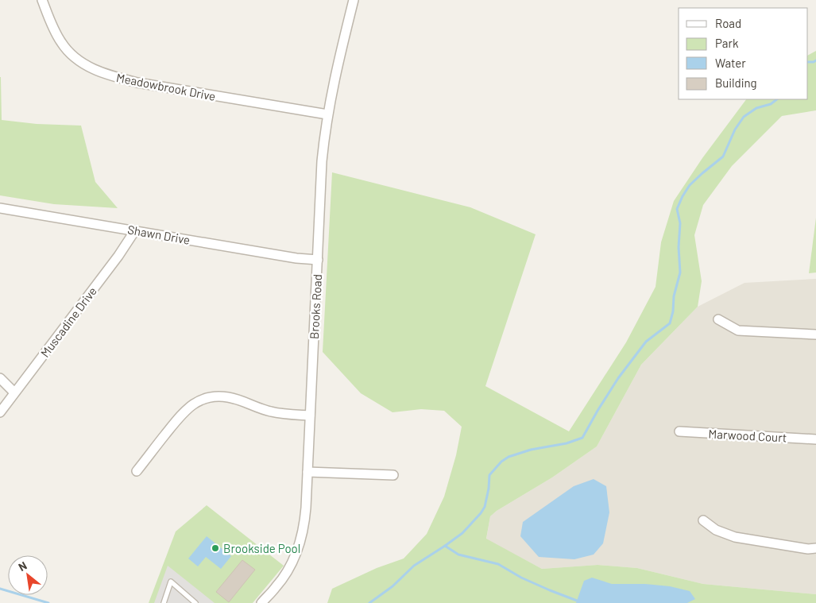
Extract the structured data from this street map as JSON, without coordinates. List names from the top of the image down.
{
  "streets": {
    "street": [
      "Meadowbrook Drive",
      "Shawn Drive",
      "Brooks Road",
      "Muscadine Drive",
      "Marwood Court"
    ]
  },
  "crossings": [
    ["Meadowbrook Drive", "Brooks Road"],
    ["Shawn Drive", "Brooks Road"],
    ["Shawn Drive", "Muscadine Drive"]
  ],
  "places": ["Brookside Pool"],
  "legend": [
    "Road",
    "Park",
    "Water",
    "Building"
  ],
  "north": "top left"
}
